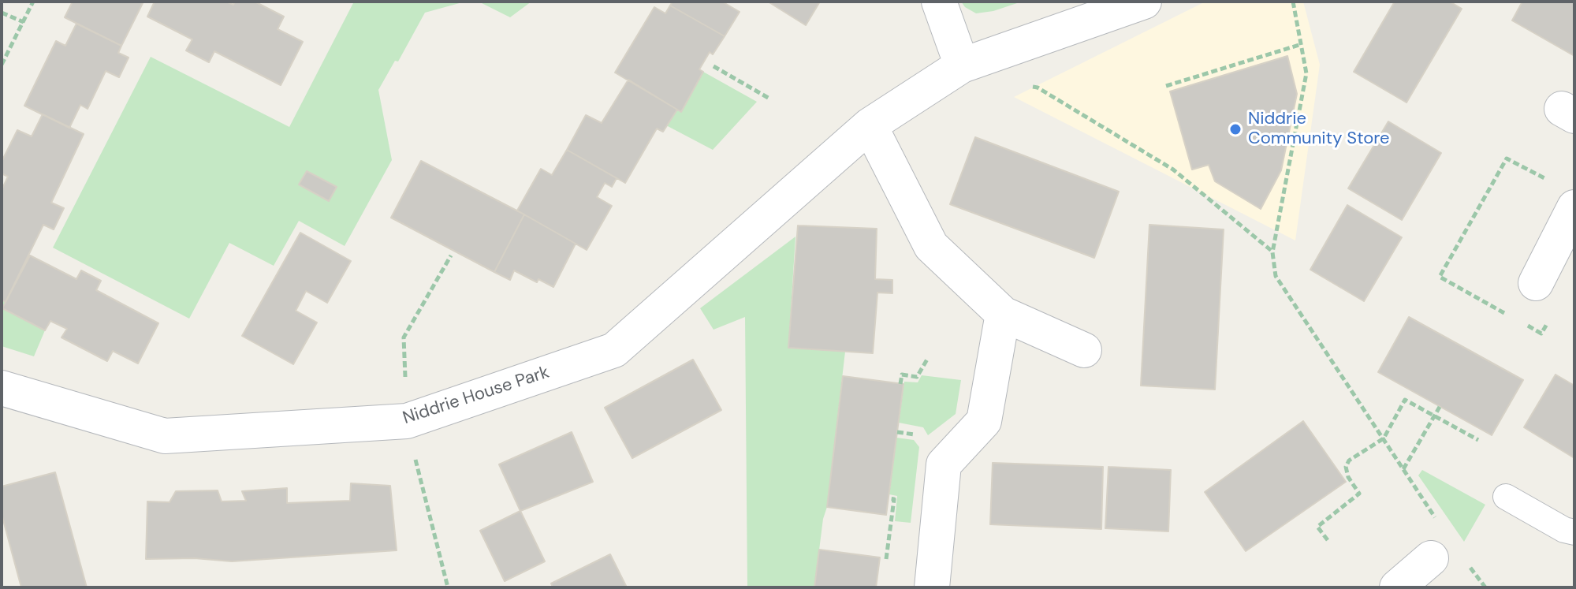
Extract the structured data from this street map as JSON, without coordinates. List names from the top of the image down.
{
  "streets": {
    "street": ["Niddrie House Park"]
  },
  "places": ["Niddrie Community Store"]
}
